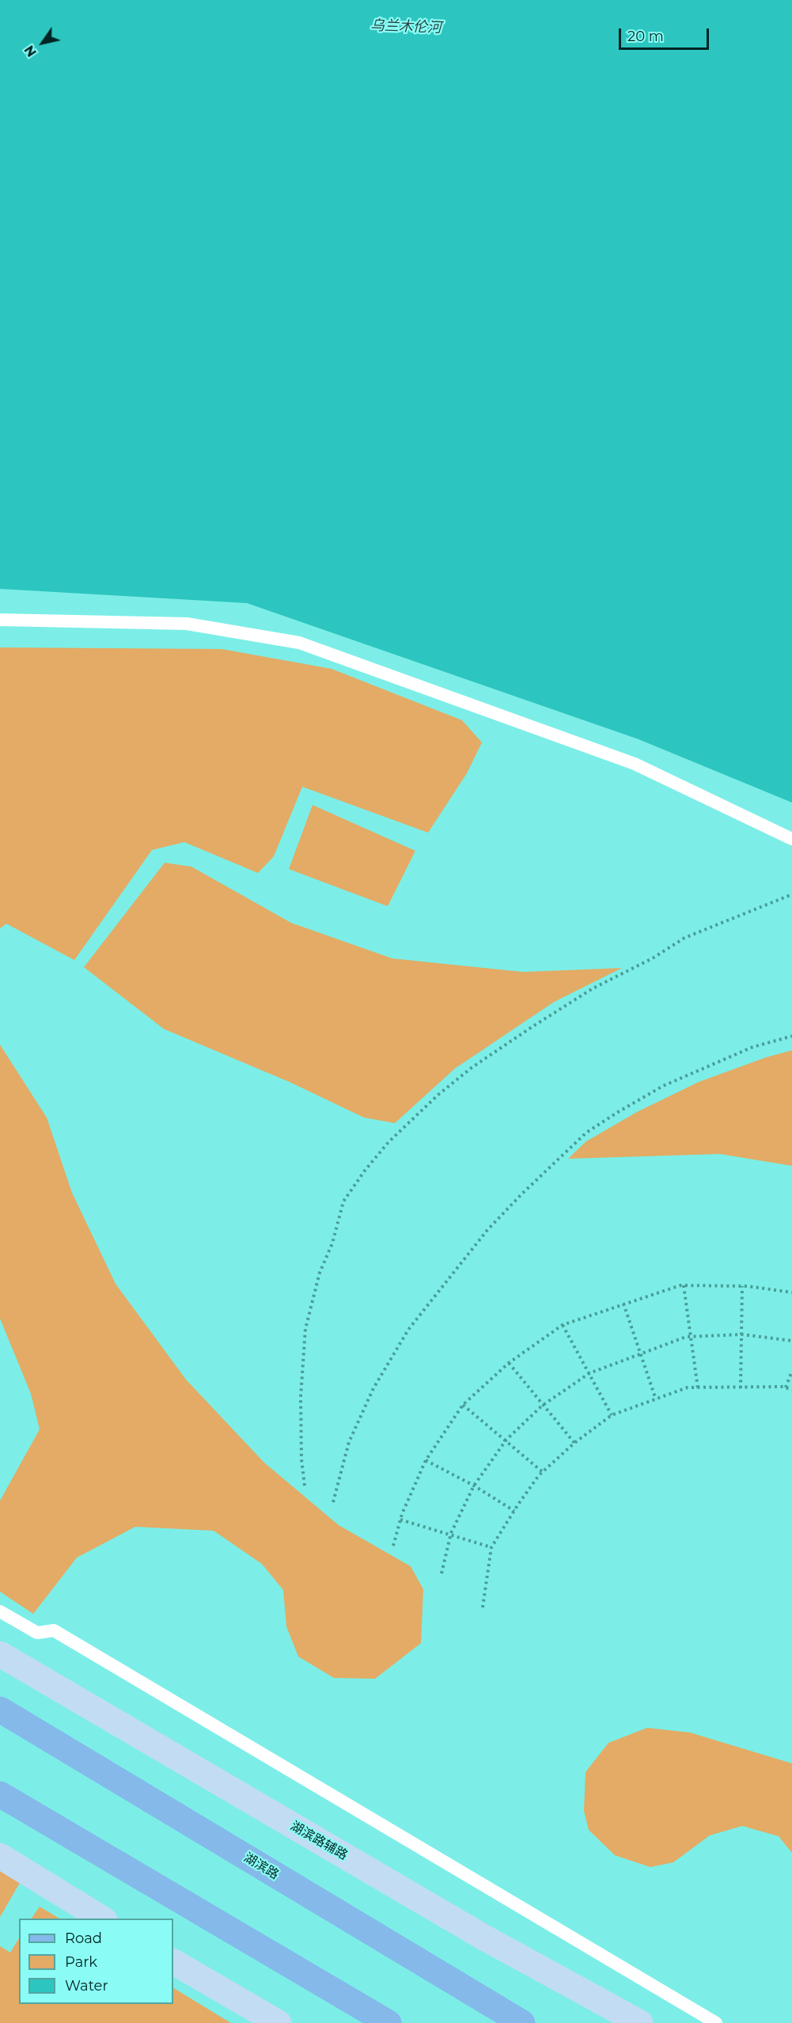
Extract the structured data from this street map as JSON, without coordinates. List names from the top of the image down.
{
  "streets": {
    "main road": ["湖滨路"],
    "street": ["湖滨路辅路"]
  },
  "water": ["乌兰木伦河"],
  "legend": ["Road", "Park", "Water"],
  "scale_bar": "20 m",
  "north": "bottom left"
}
